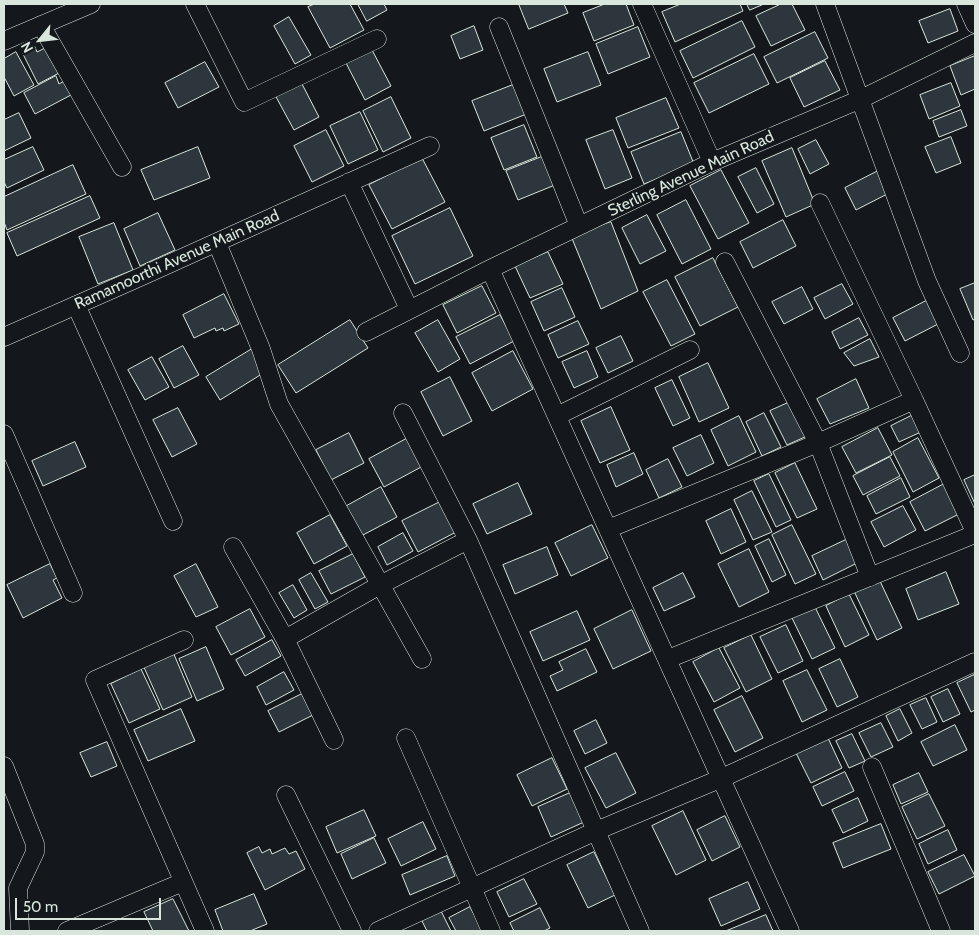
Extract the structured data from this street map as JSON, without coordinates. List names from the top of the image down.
{
  "streets": {
    "street": ["Sterling Avenue Main Road", "Ramamoorthi Avenue Main Road"]
  },
  "scale_bar": "50 m",
  "north": "bottom left"
}
